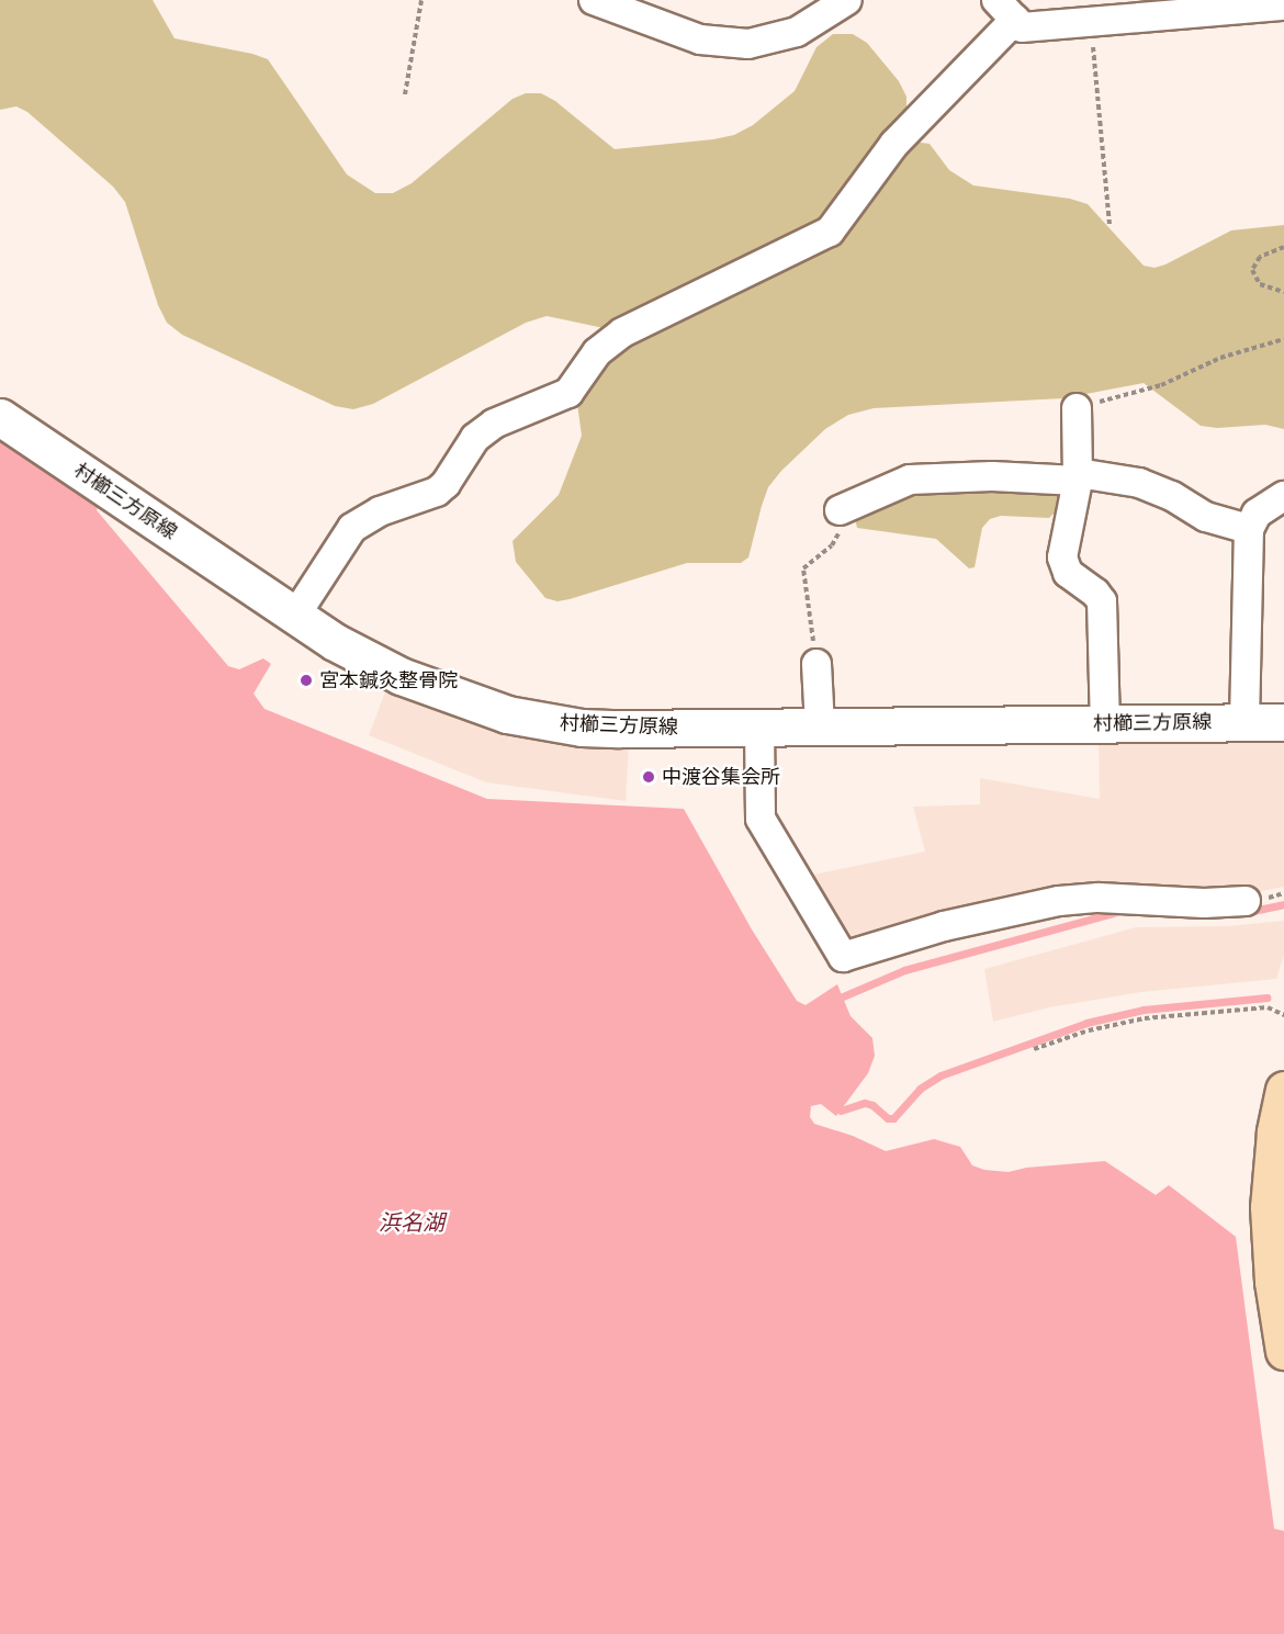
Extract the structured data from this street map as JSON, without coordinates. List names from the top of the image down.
{
  "streets": {
    "main road": ["村櫛三方原線"]
  },
  "water": ["浜名湖"],
  "places": ["宮本鍼灸整骨院", "中渡谷集会所"]
}
